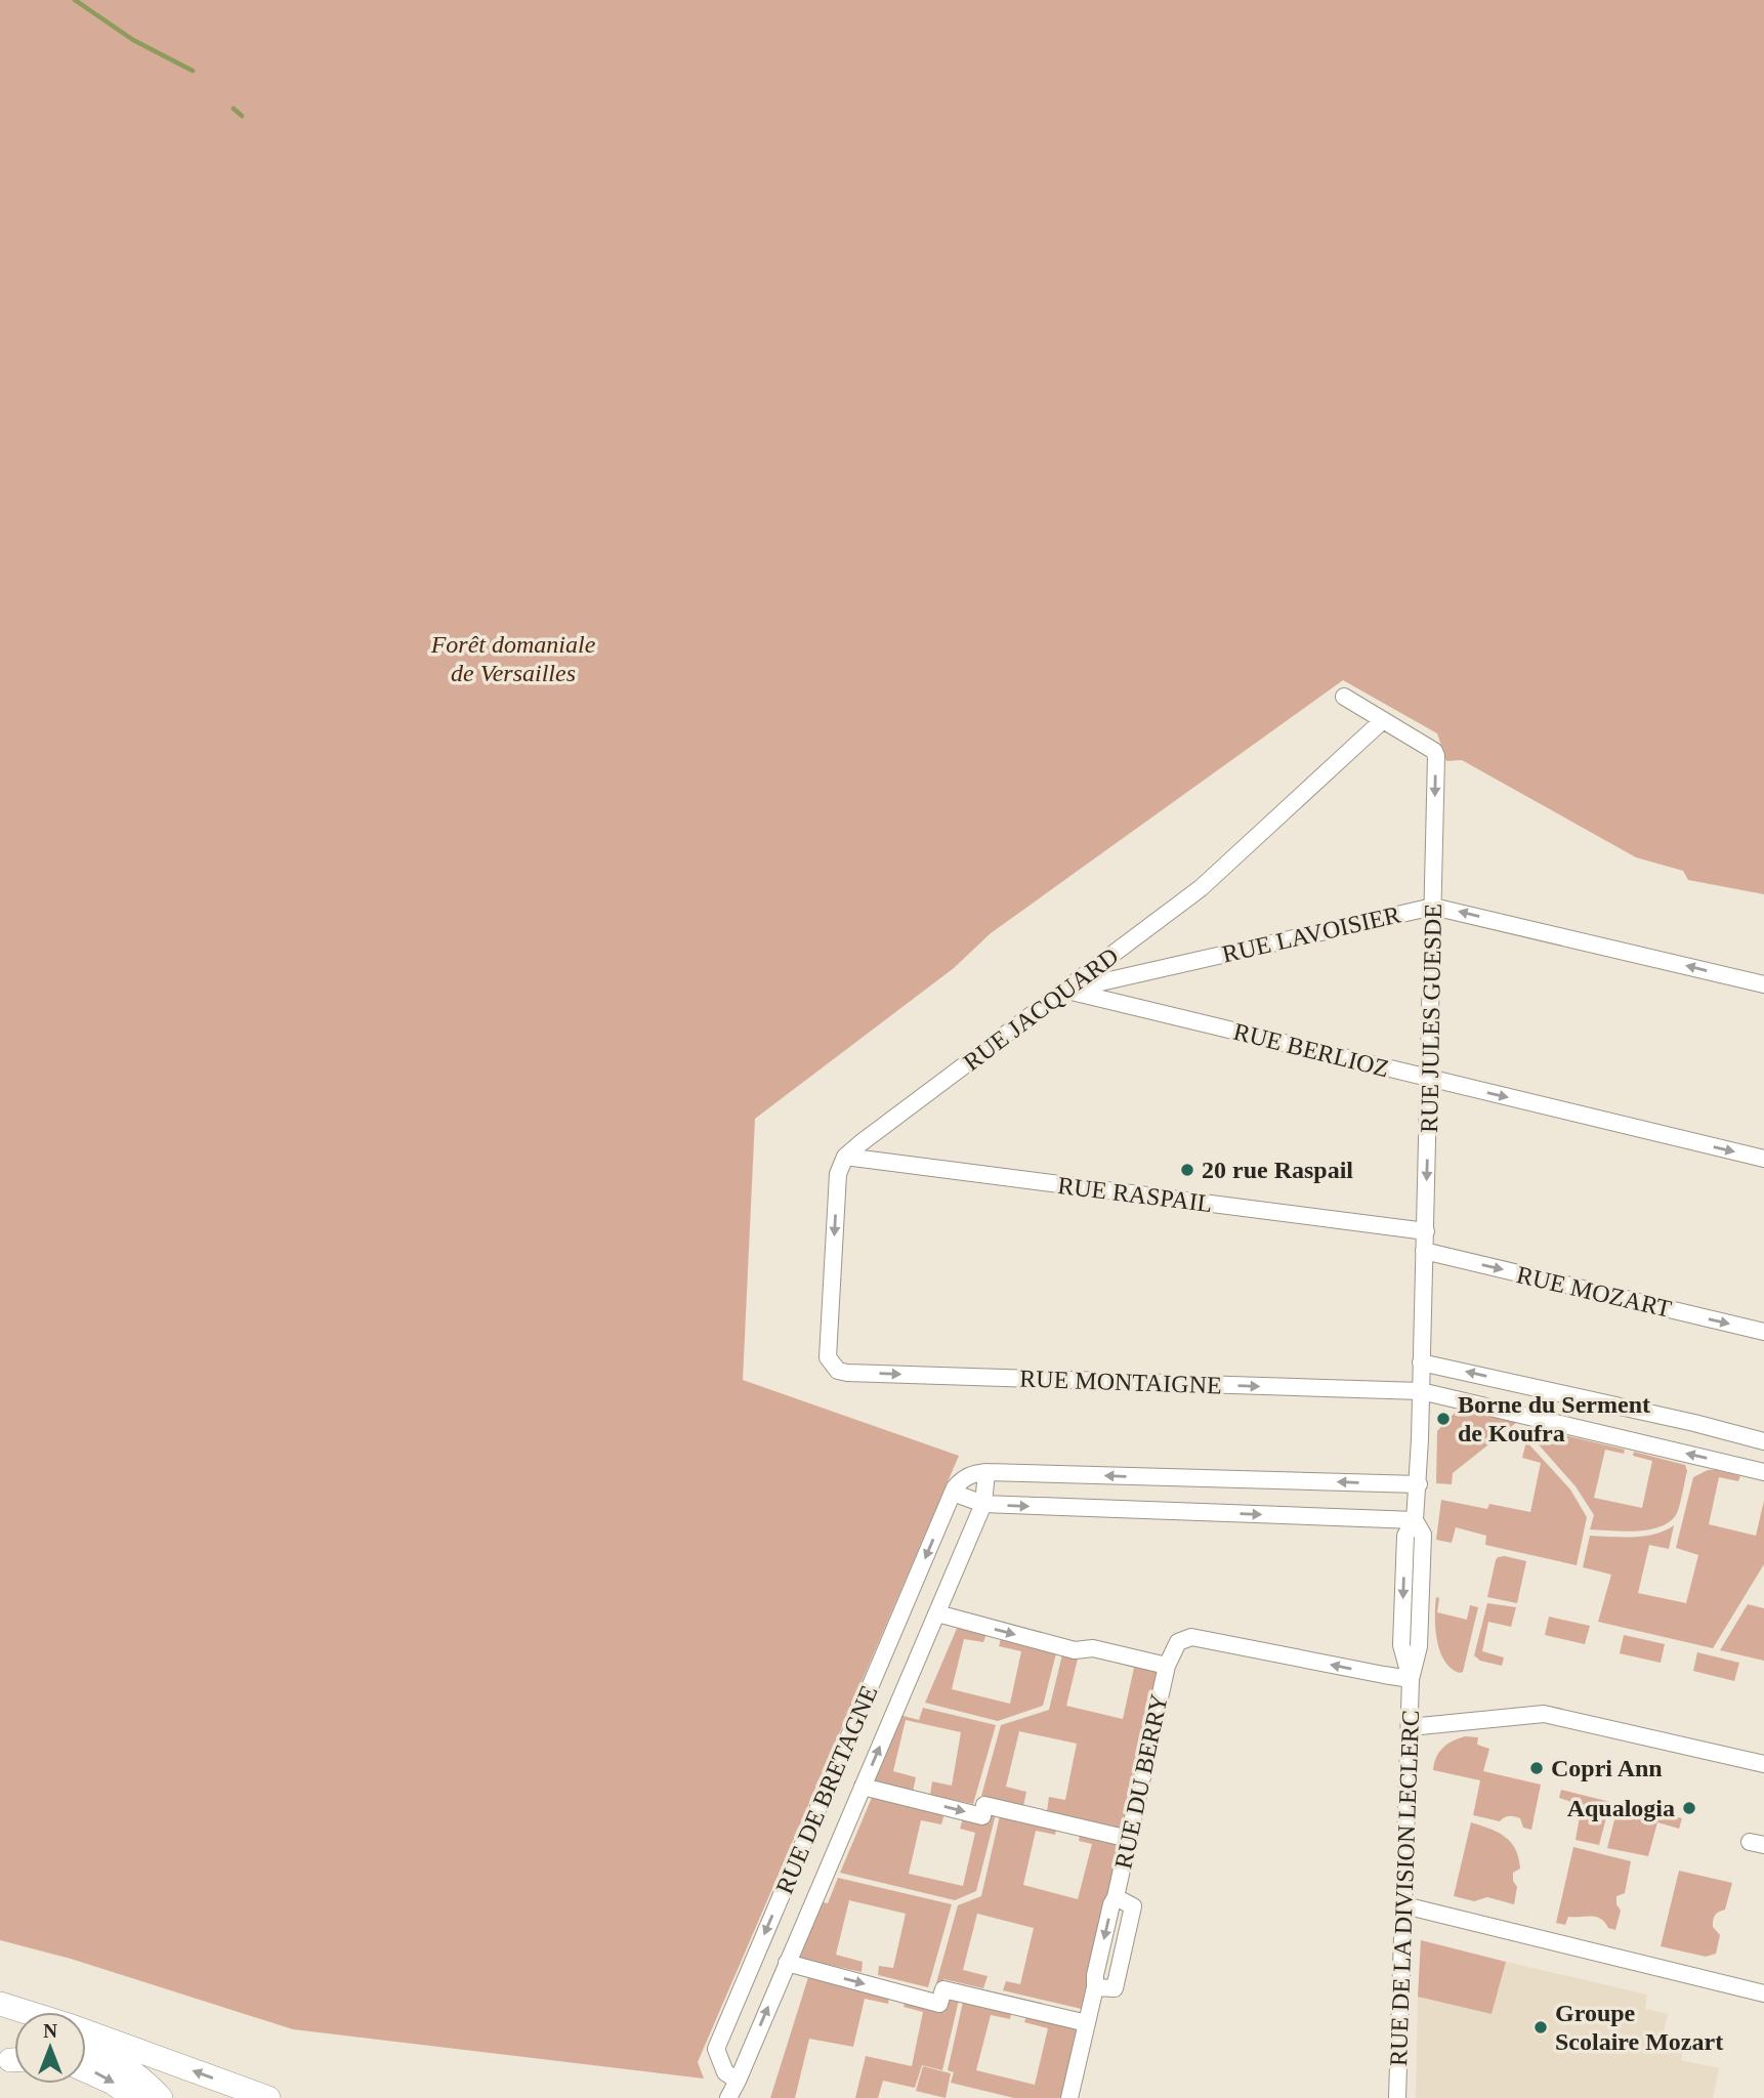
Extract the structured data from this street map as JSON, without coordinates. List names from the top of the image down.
{
  "streets": {
    "street": [
      "RUE LAVOISIER",
      "RUE JACQUARD",
      "RUE JULES GUESDE",
      "RUE BERLIOZ",
      "RUE RASPAIL",
      "RUE MOZART",
      "RUE MONTAIGNE",
      "RUE DU BERRY",
      "RUE DE BRETAGNE",
      "RUE DE LA DIVISION LECLERC"
    ]
  },
  "crossings": [
    ["RUE LAVOISIER", "RUE JACQUARD"],
    ["RUE LAVOISIER", "RUE JULES GUESDE"],
    ["RUE LAVOISIER", "RUE BERLIOZ"],
    ["RUE JACQUARD", "RUE JULES GUESDE"],
    ["RUE JACQUARD", "RUE BERLIOZ"],
    ["RUE JACQUARD", "RUE RASPAIL"],
    ["RUE JACQUARD", "RUE MONTAIGNE"],
    ["RUE JULES GUESDE", "RUE BERLIOZ"],
    ["RUE JULES GUESDE", "RUE RASPAIL"],
    ["RUE JULES GUESDE", "RUE MOZART"],
    ["RUE JULES GUESDE", "RUE MONTAIGNE"],
    ["RUE JULES GUESDE", "RUE DE LA DIVISION LECLERC"],
    ["RUE RASPAIL", "RUE MONTAIGNE"],
    ["RUE MONTAIGNE", "RUE DE LA DIVISION LECLERC"]
  ],
  "one_way": ["RUE LAVOISIER", "RUE JULES GUESDE", "RUE BERLIOZ"],
  "parks": ["Forêt domaniale de Versailles"],
  "places": [
    "20 rue Raspail",
    "Borne du Serment de Koufra",
    "Copri Ann",
    "Aqualogia",
    "Groupe Scolaire Mozart"
  ],
  "north": "top"
}
